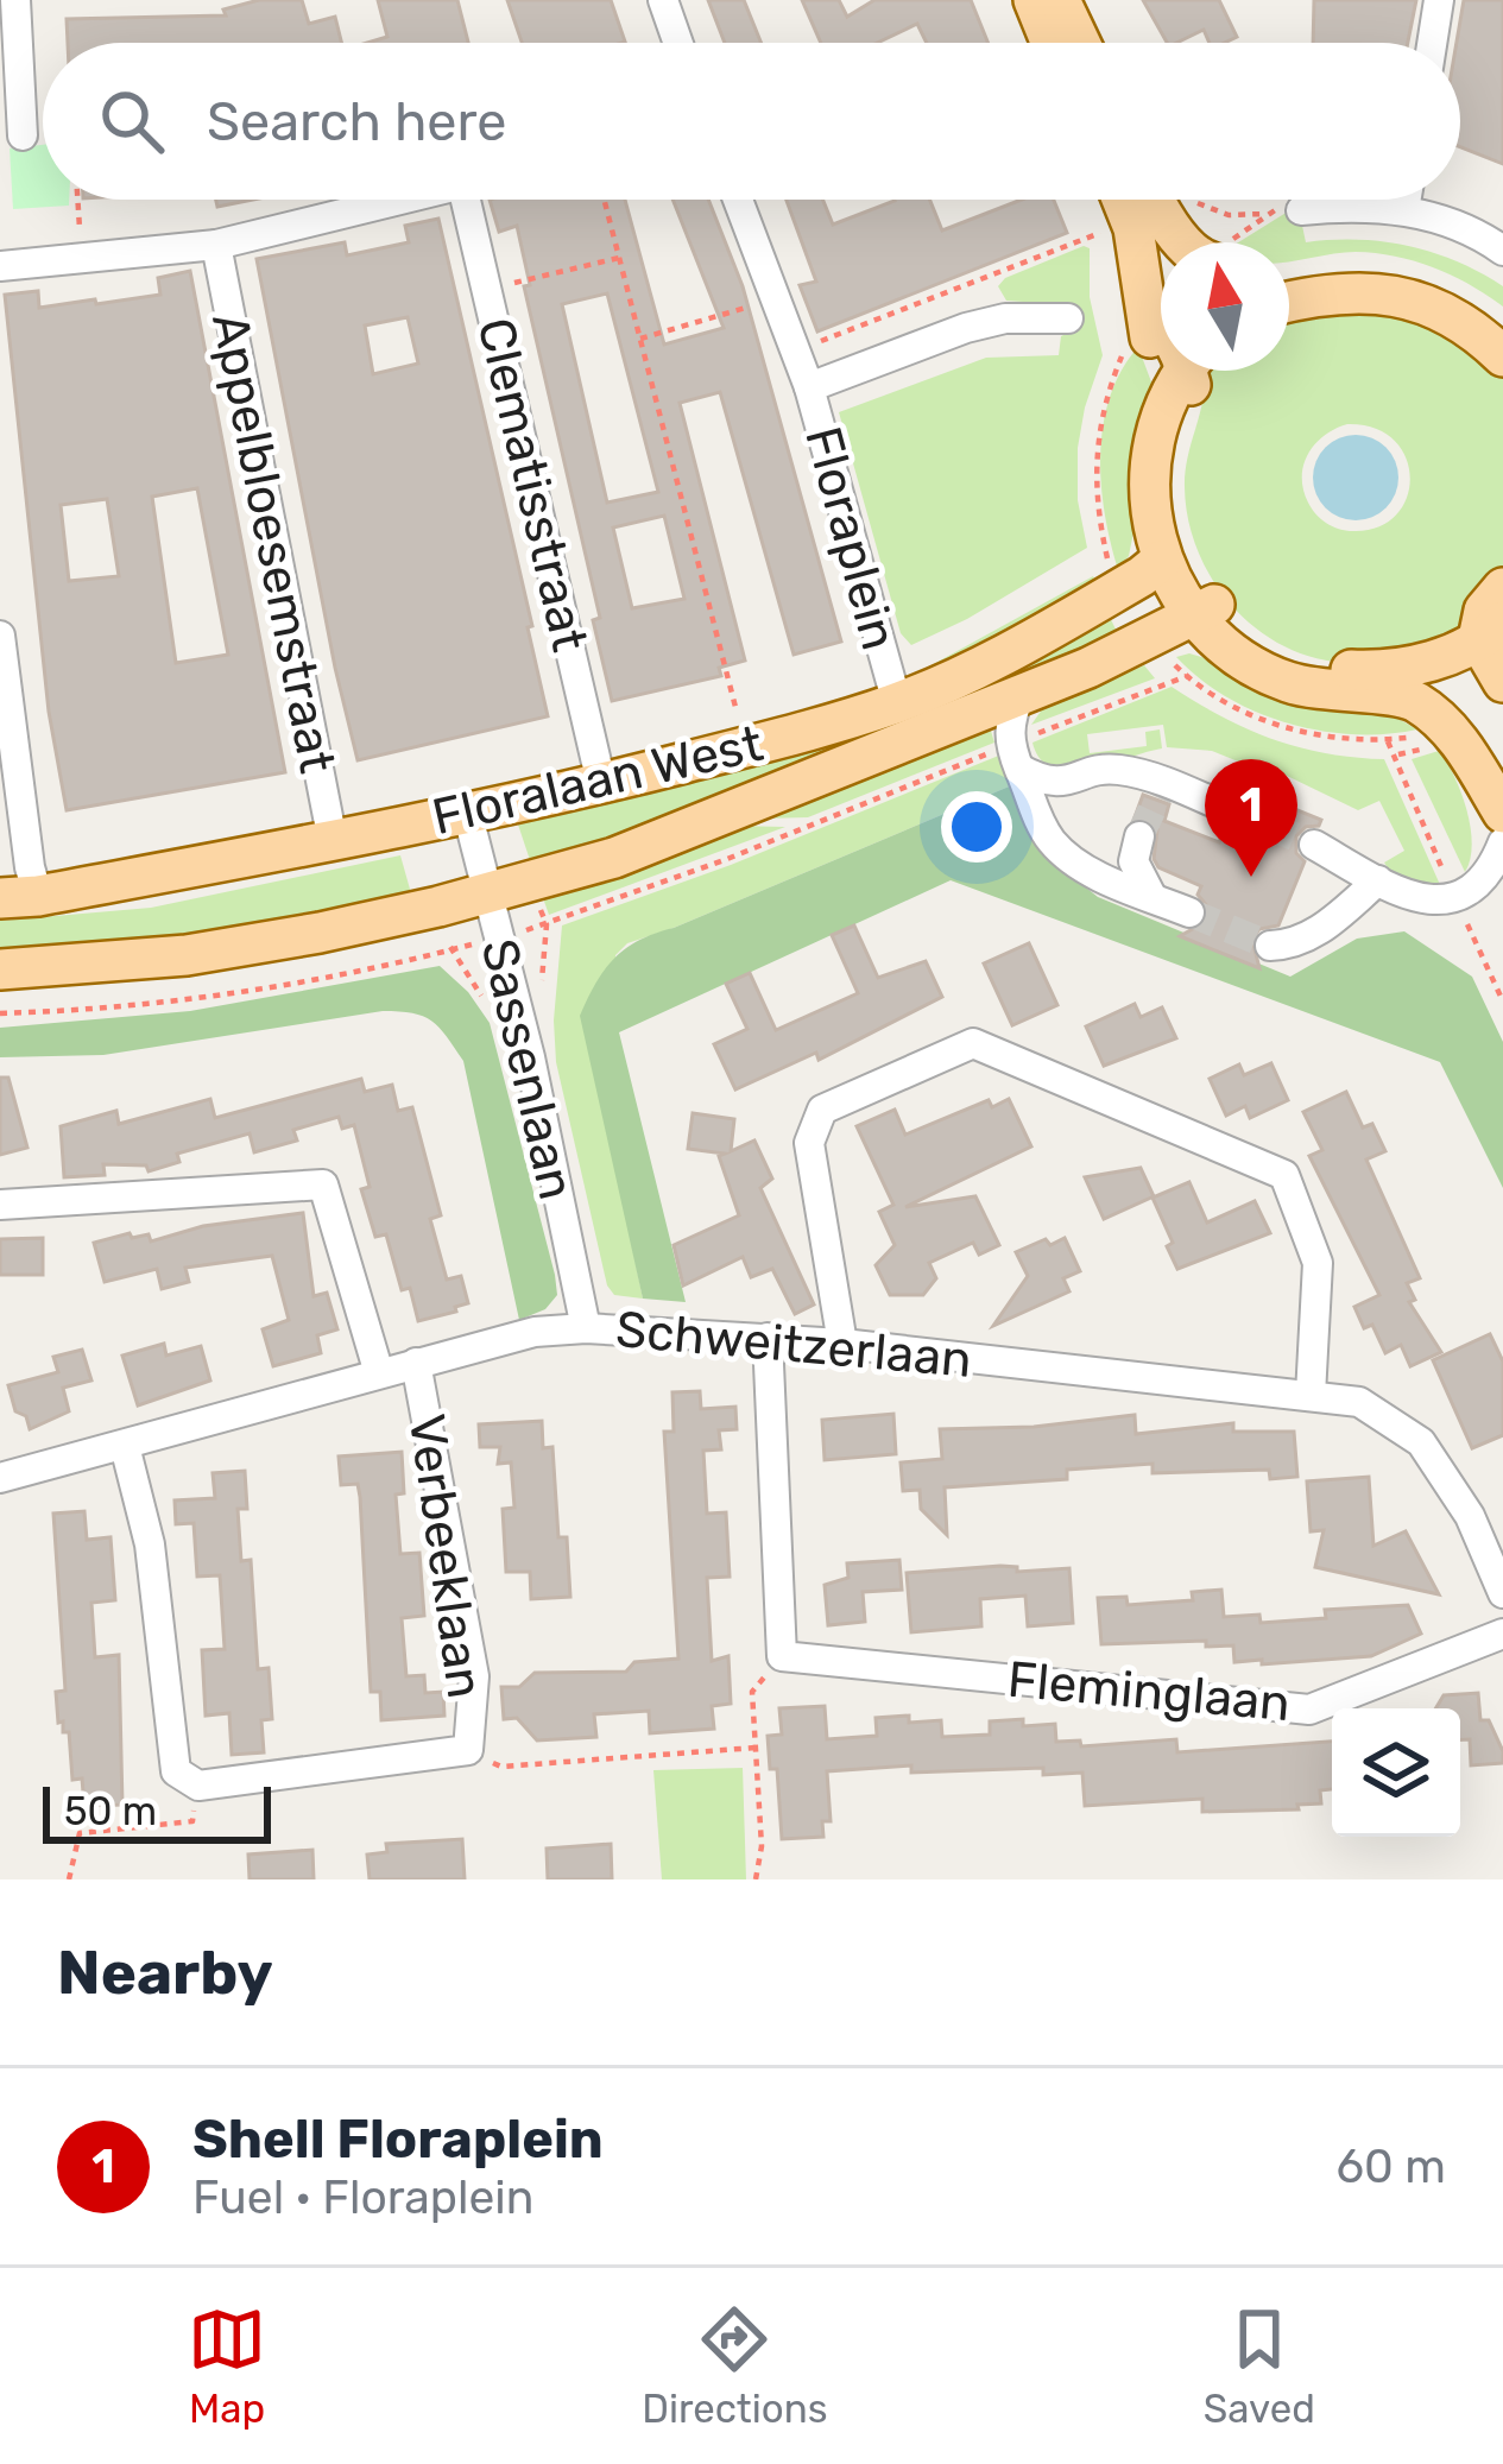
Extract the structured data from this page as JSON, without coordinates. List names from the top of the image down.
{
  "streets": {
    "main road": ["Floralaan West"],
    "street": [
      "Clematisstraat",
      "Floraplein",
      "Appelbloesemstraat",
      "Sassenlaan",
      "Schweitzerlaan",
      "Verbeeklaan",
      "Fleminglaan"
    ]
  },
  "crossings": [
    ["Clematisstraat", "Floralaan West"],
    ["Floraplein", "Floralaan West"],
    ["Appelbloesemstraat", "Floralaan West"],
    ["Floralaan West", "Sassenlaan"],
    ["Sassenlaan", "Schweitzerlaan"],
    ["Schweitzerlaan", "Verbeeklaan"]
  ],
  "scale_bar": "50 m",
  "north": "top",
  "page": {
    "search": "Search here",
    "pins": "1",
    "scale": "50 m",
    "heading": "Nearby",
    "list": [
      {
        "mark": "1",
        "name": "Shell Floraplein",
        "note": "Fuel · Floraplein",
        "value": "60 m"
      }
    ],
    "nav": ["Map", "Directions", "Saved"]
  }
}
